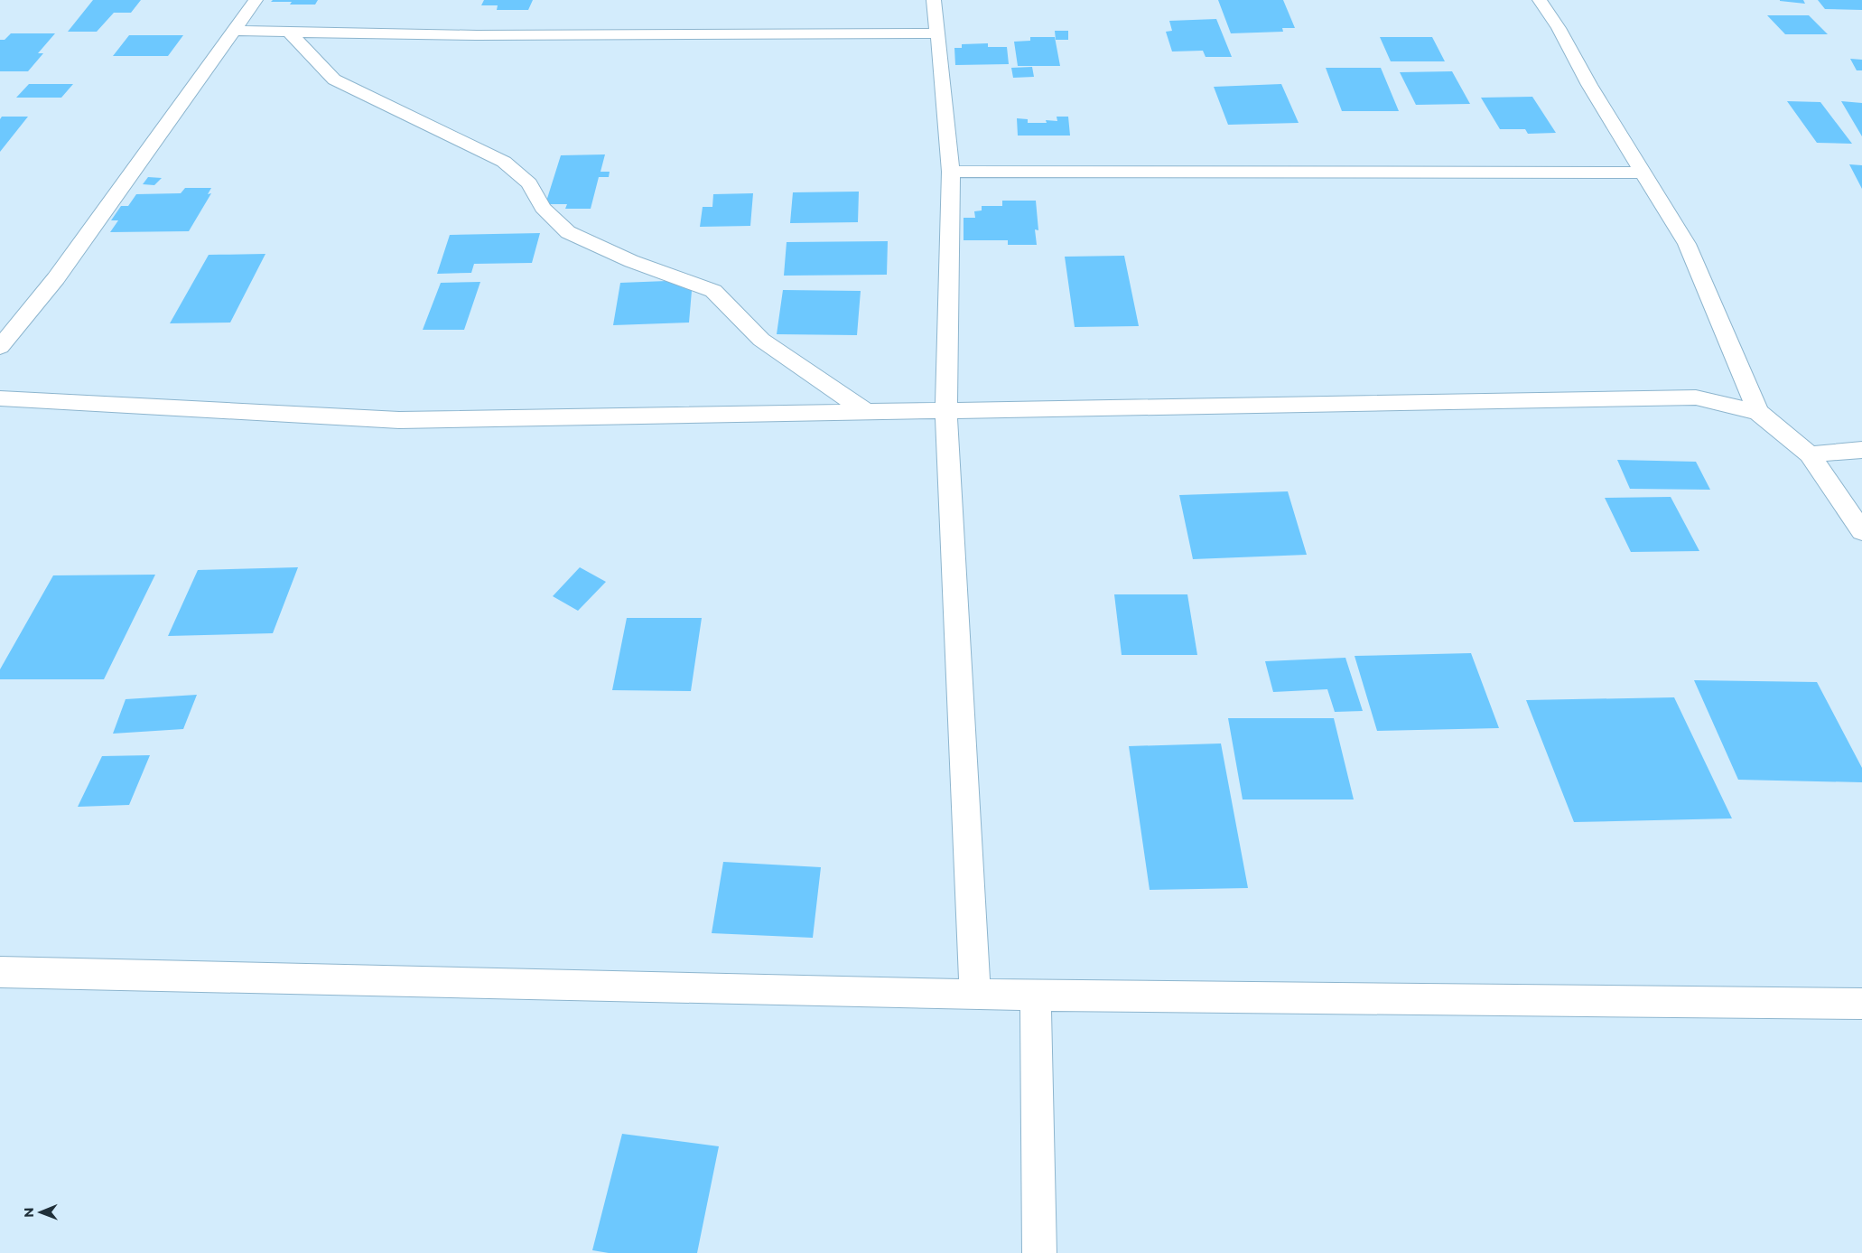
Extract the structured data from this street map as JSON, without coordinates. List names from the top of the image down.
{
  "north": "left"
}
